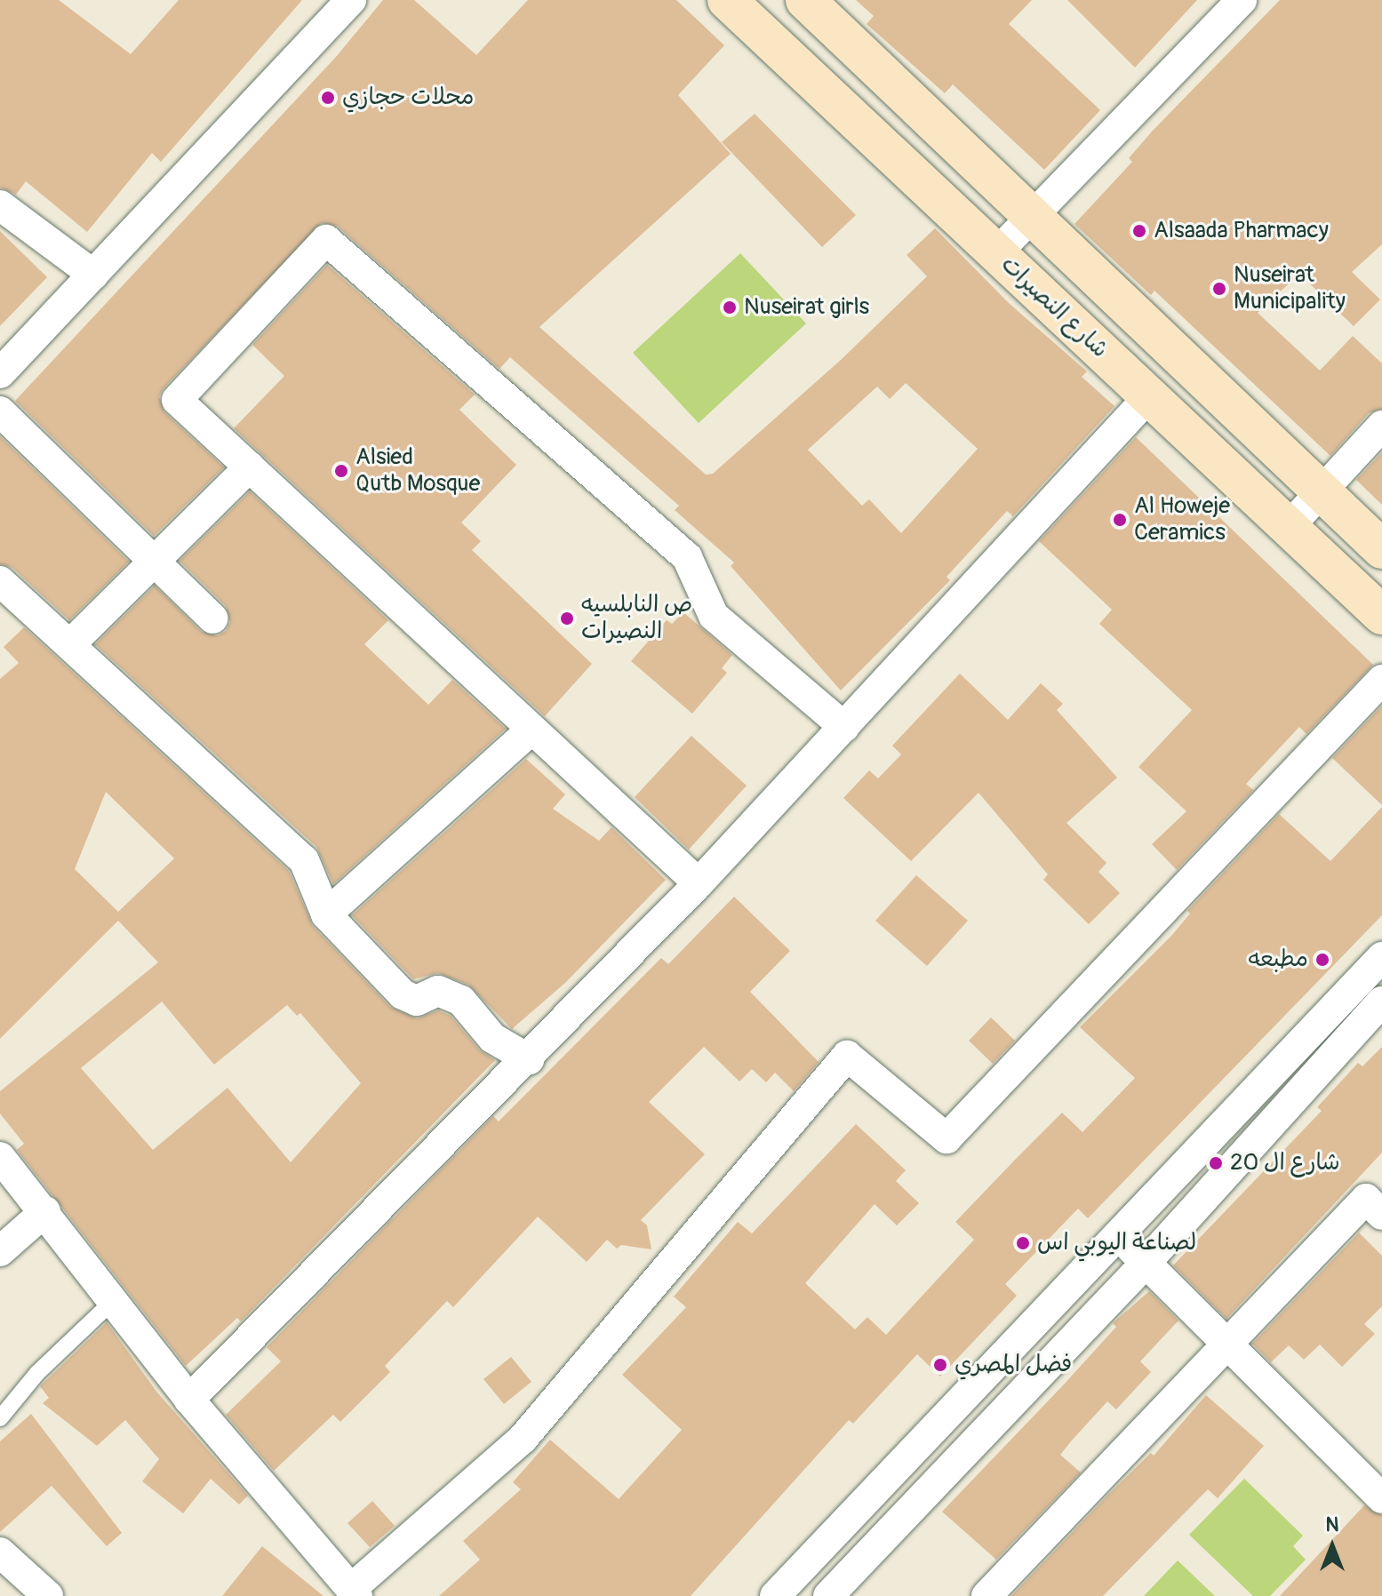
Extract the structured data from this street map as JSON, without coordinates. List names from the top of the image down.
{
  "streets": {
    "main road": ["شارع النصيرات"]
  },
  "places": [
    "محلات حجازي",
    "Alsaada Pharmacy",
    "Nuseirat Municipality",
    "Nuseirat girls",
    "Alsied Qutb Mosque",
    "Al Howeje Ceramics",
    "ص النابلسيه النصيرات",
    "مطبعه",
    "شارع ال 20",
    "لصناعة اليوبي اس",
    "فضل المصري"
  ],
  "north": "top"
}
